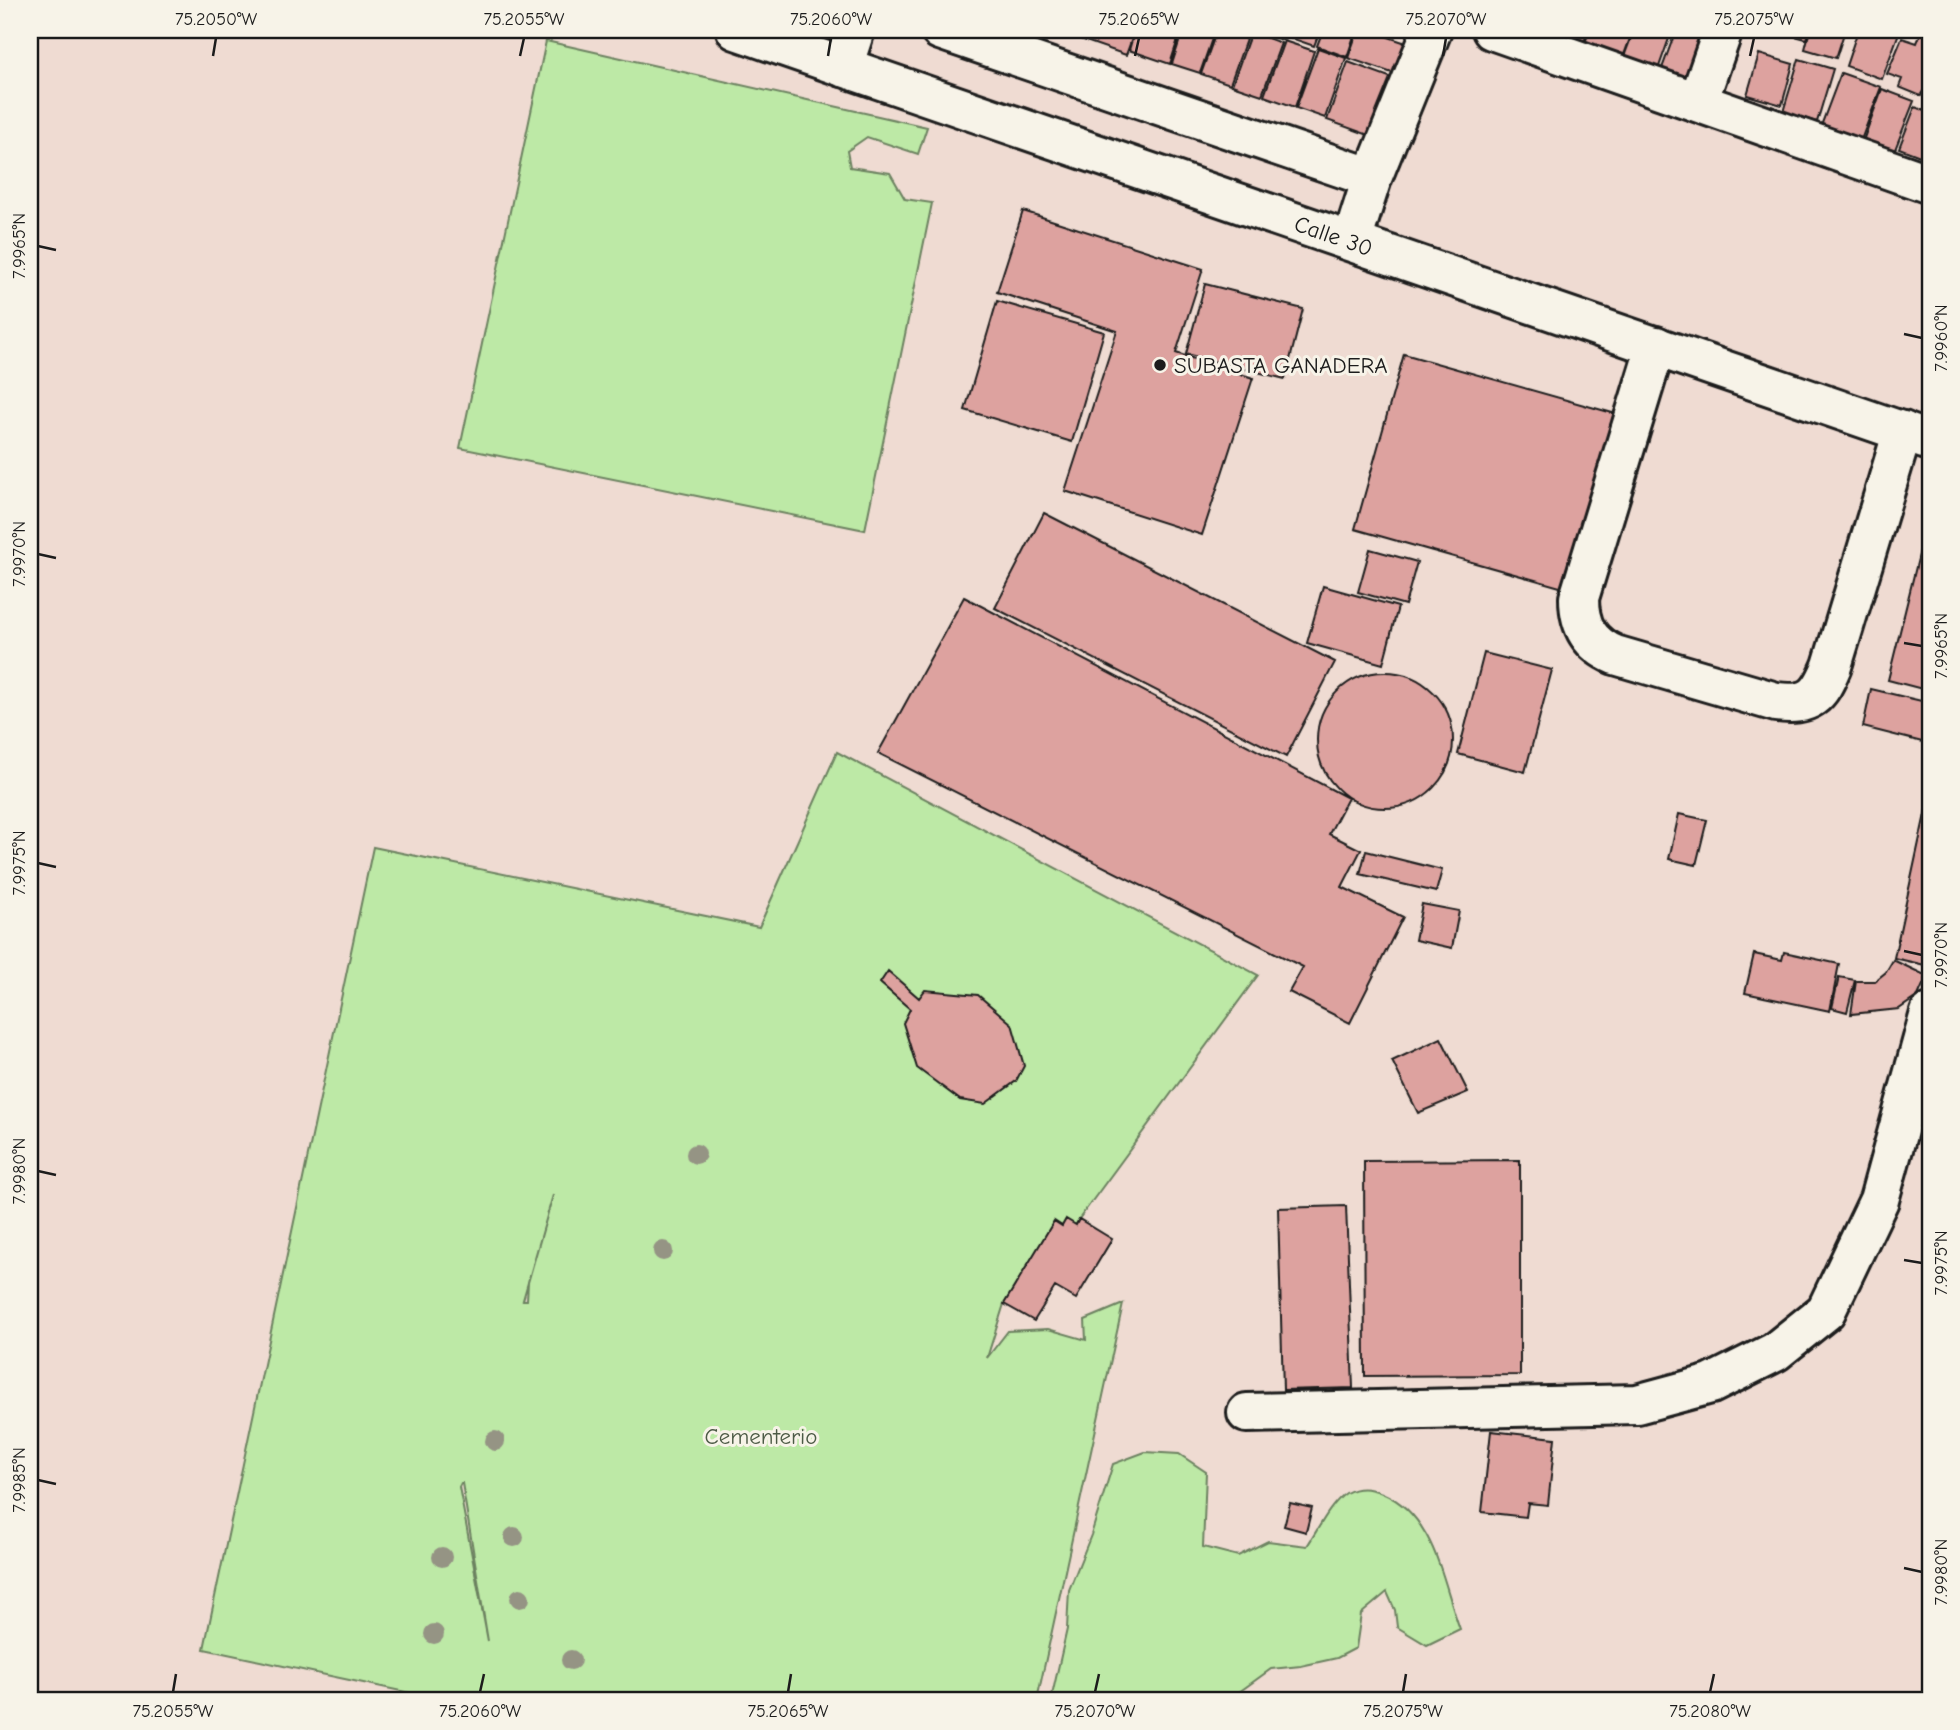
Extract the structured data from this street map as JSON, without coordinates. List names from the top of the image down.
{
  "streets": {
    "street": ["Calle 30"]
  },
  "parks": ["Cementerio"],
  "places": ["SUBASTA GANADERA"],
  "coordinates": [
    "75.2050°W",
    "75.2055°W",
    "75.2060°W",
    "75.2065°W",
    "75.2070°W",
    "75.2075°W",
    "7.9965°N",
    "7.9960°N",
    "7.9970°N",
    "7.9975°N",
    "7.9980°N",
    "7.9985°N",
    "75.2080°W"
  ]
}
